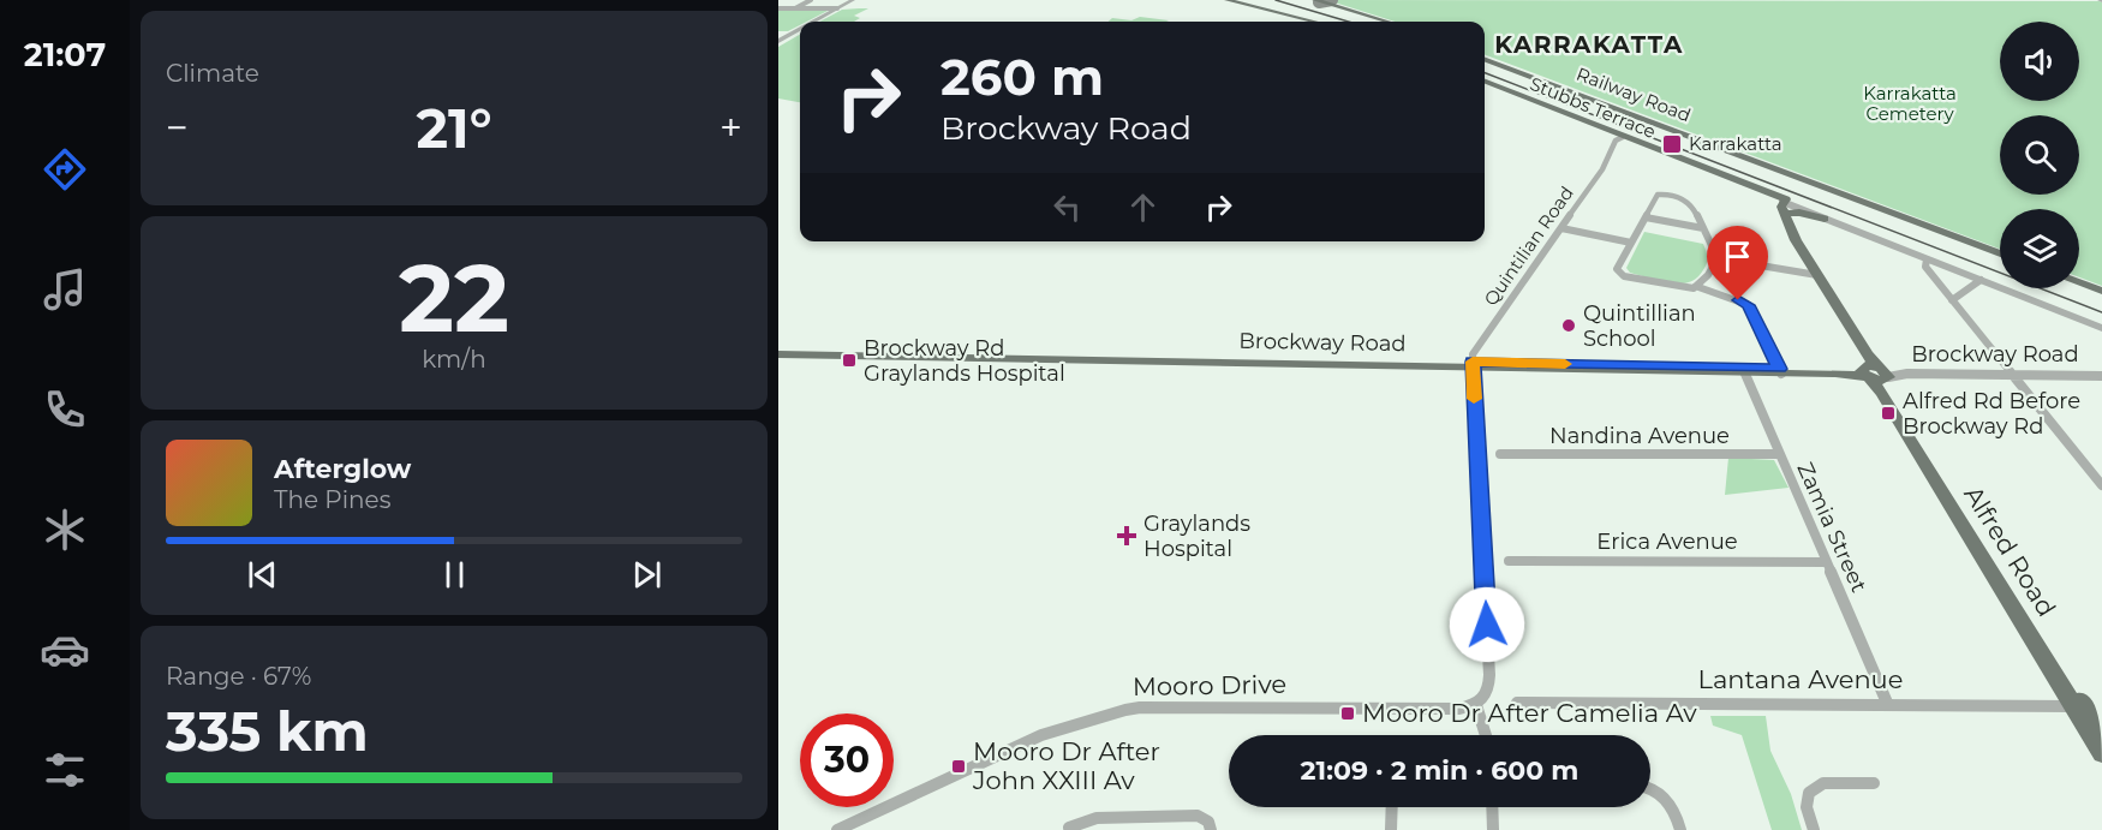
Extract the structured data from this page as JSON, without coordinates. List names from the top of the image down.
{
  "streets": {
    "main road": [
      "Railway Road",
      "Stubbs Terrace",
      "Brockway Road",
      "Alfred Road"
    ],
    "street": [
      "Quintilian Road",
      "Nandina Avenue",
      "Zamia Street",
      "Erica Avenue",
      "Lantana Avenue",
      "Mooro Drive"
    ]
  },
  "crossings": [
    ["Stubbs Terrace", "Quintilian Road"],
    ["Stubbs Terrace", "Alfred Road"],
    ["Quintilian Road", "Brockway Road"],
    ["Brockway Road", "Zamia Street"],
    ["Brockway Road", "Alfred Road"],
    ["Nandina Avenue", "Zamia Street"],
    ["Zamia Street", "Erica Avenue"],
    ["Zamia Street", "Lantana Avenue"],
    ["Alfred Road", "Lantana Avenue"]
  ],
  "districts": ["KARRAKATTA"],
  "parks": ["Karrakatta Cemetery"],
  "places": {
    "transit": [
      "Karrakatta",
      "Brockway Rd Graylands Hospital",
      "Alfred Rd Before Brockway Rd",
      "Mooro Dr After Camelia Av",
      "Mooro Dr After John XXIII Av"
    ],
    "other": ["Quintillian School"],
    "health": ["Graylands Hospital"]
  },
  "page": {
    "tabs": "21:07",
    "tile": [
      "Climate",
      ["22", "km/h"],
      ["Range · 67%", "335 km"]
    ],
    "turn": ["260 m", "Brockway Road"],
    "heat": ["−", "21°", "+"],
    "song": ["Afterglow", "The Pines"],
    "limit": "30",
    "trip": "21:09 · 2 min · 600 m"
  }
}
